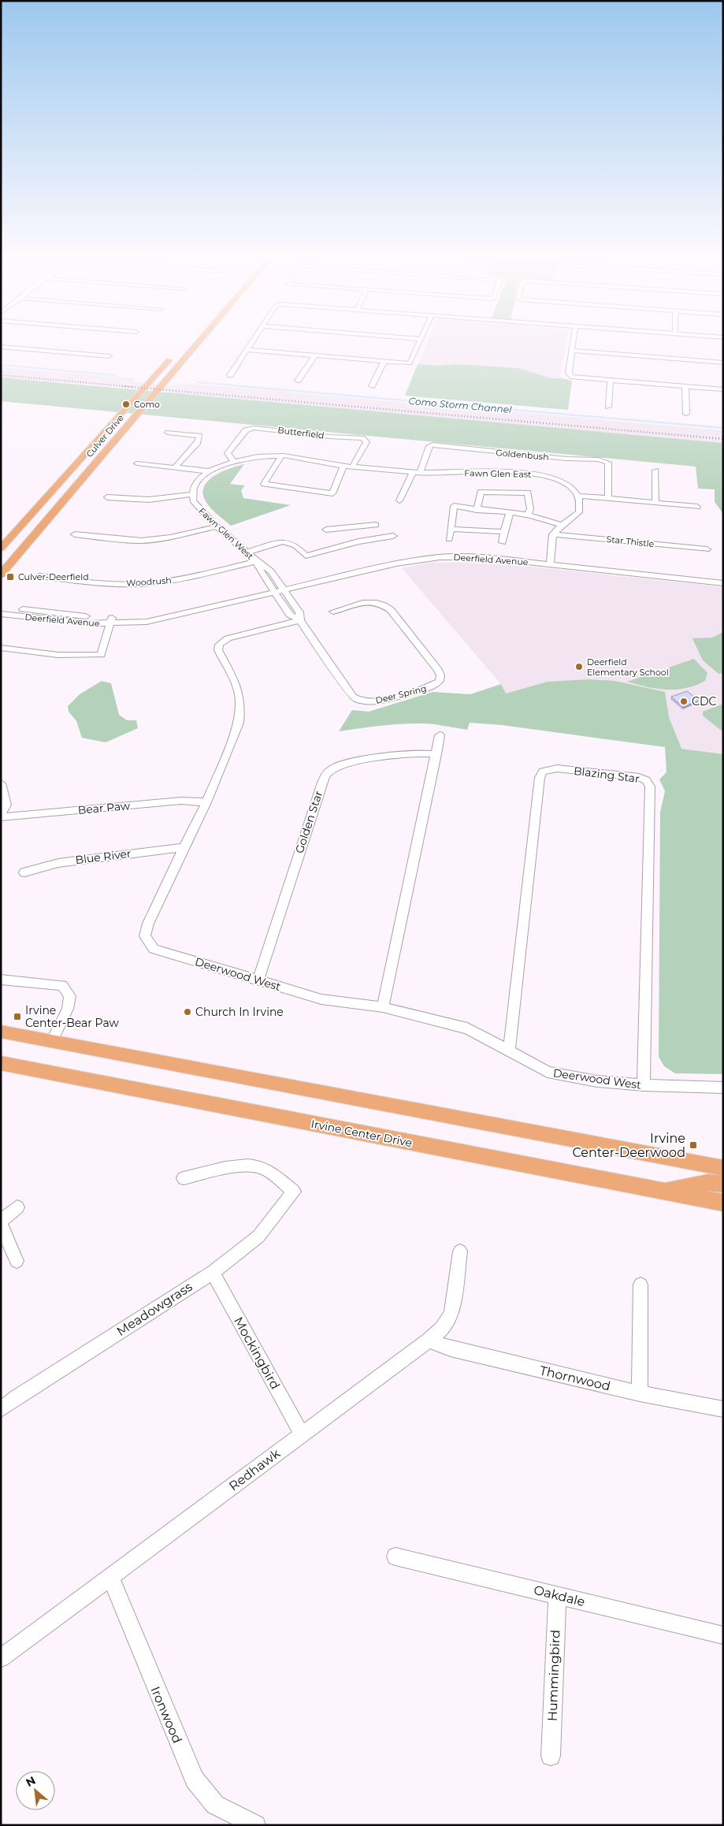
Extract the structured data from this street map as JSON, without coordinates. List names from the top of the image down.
{
  "streets": {
    "main road": ["Culver Drive", "Irvine Center Drive"],
    "street": [
      "Butterfield",
      "Goldenbush",
      "Fawn Glen East",
      "Fawn Glen West",
      "Star Thistle",
      "Deerfield Avenue",
      "Woodrush",
      "Deer Spring",
      "Blazing Star",
      "Bear Paw",
      "Golden Star",
      "Blue River",
      "Deerwood West",
      "Meadowgrass",
      "Mockingbird",
      "Thornwood",
      "Redhawk",
      "Oakdale",
      "Hummingbird",
      "Ironwood"
    ]
  },
  "crossings": [
    ["Butterfield", "Fawn Glen East"],
    ["Goldenbush", "Fawn Glen East"],
    ["Fawn Glen West", "Deerfield Avenue"],
    ["Fawn Glen West", "Woodrush"],
    ["Fawn Glen West", "Deer Spring"],
    ["Deerfield Avenue", "Deer Spring"],
    ["Deer Spring", "Deerwood West"],
    ["Blazing Star", "Deerwood West"],
    ["Bear Paw", "Deerwood West"],
    ["Golden Star", "Deerwood West"],
    ["Blue River", "Deerwood West"],
    ["Meadowgrass", "Mockingbird"],
    ["Mockingbird", "Redhawk"],
    ["Thornwood", "Redhawk"],
    ["Redhawk", "Ironwood"],
    ["Oakdale", "Hummingbird"]
  ],
  "water": ["Como Storm Channel"],
  "places": {
    "other": [
      "Como",
      "Deerfield Elementary School",
      "CDC",
      "Church In Irvine"
    ],
    "transit": ["Culver-Deerfield", "Irvine Center-Bear Paw", "Irvine Center-Deerwood"]
  },
  "north": "top left"
}
